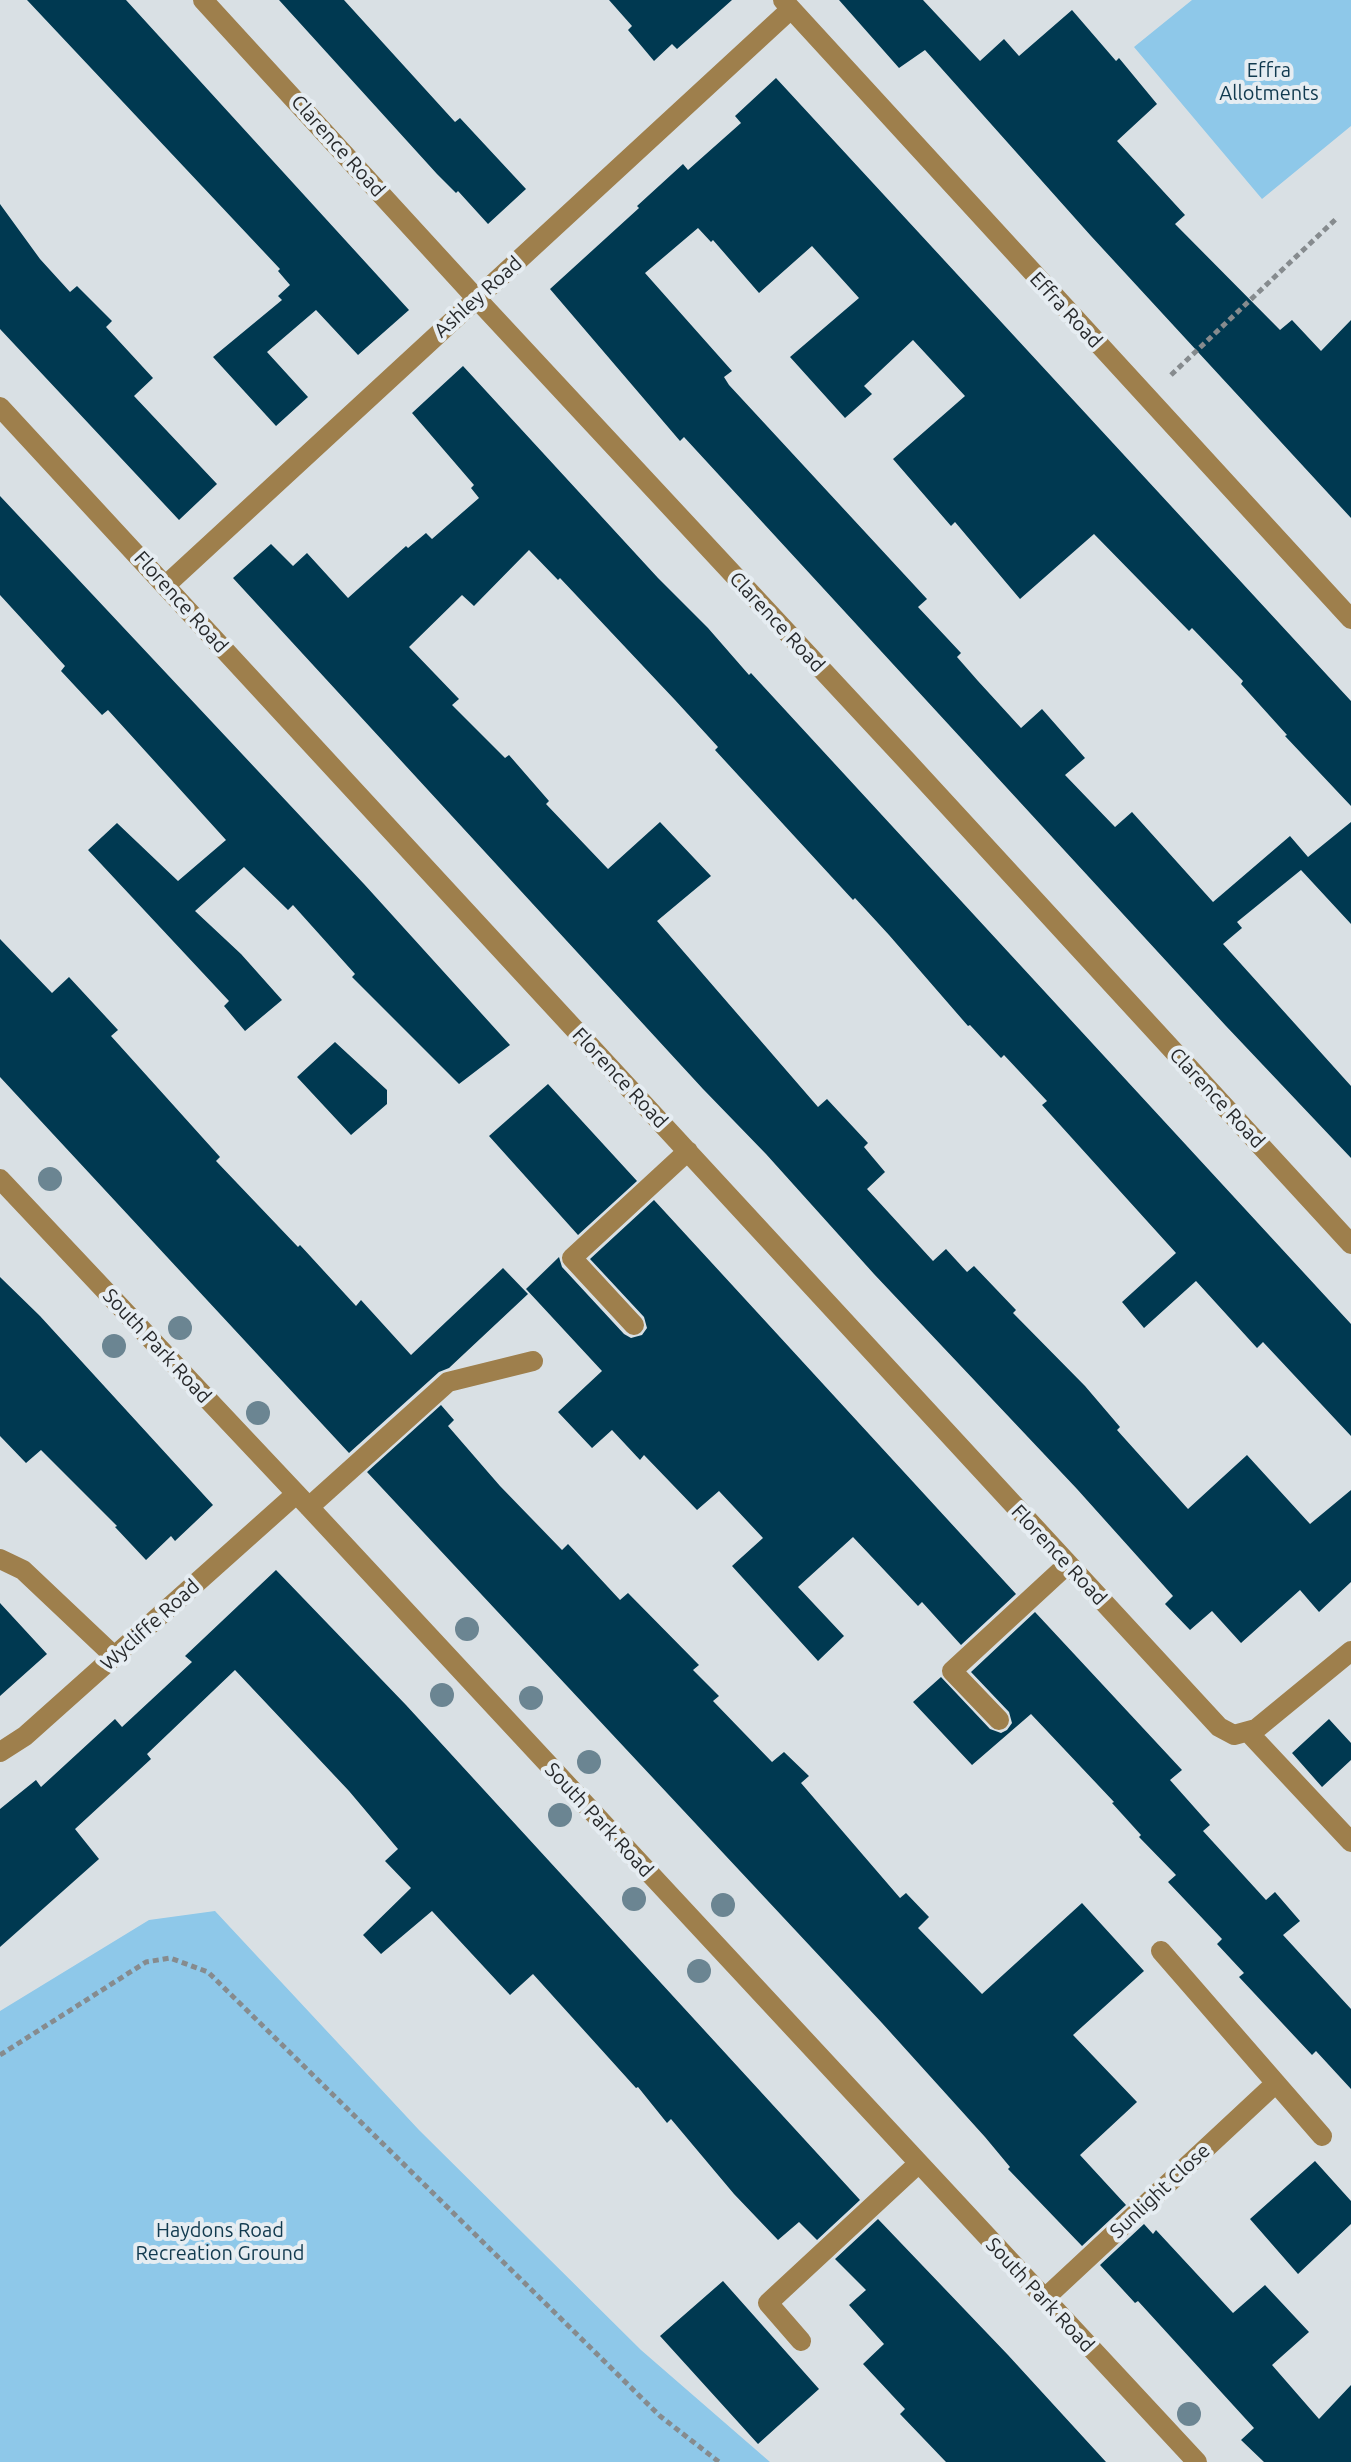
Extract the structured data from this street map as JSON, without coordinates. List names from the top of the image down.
{
  "streets": {
    "street": [
      "Clarence Road",
      "Ashley Road",
      "Effra Road",
      "Florence Road",
      "South Park Road",
      "Wycliffe Road",
      "Sunlight Close"
    ]
  },
  "crossings": [
    ["Clarence Road", "Ashley Road"],
    ["Ashley Road", "Effra Road"],
    ["Ashley Road", "Florence Road"],
    ["South Park Road", "Wycliffe Road"],
    ["South Park Road", "Sunlight Close"]
  ],
  "parks": ["Effra Allotments", "Haydons Road Recreation Ground"]
}
